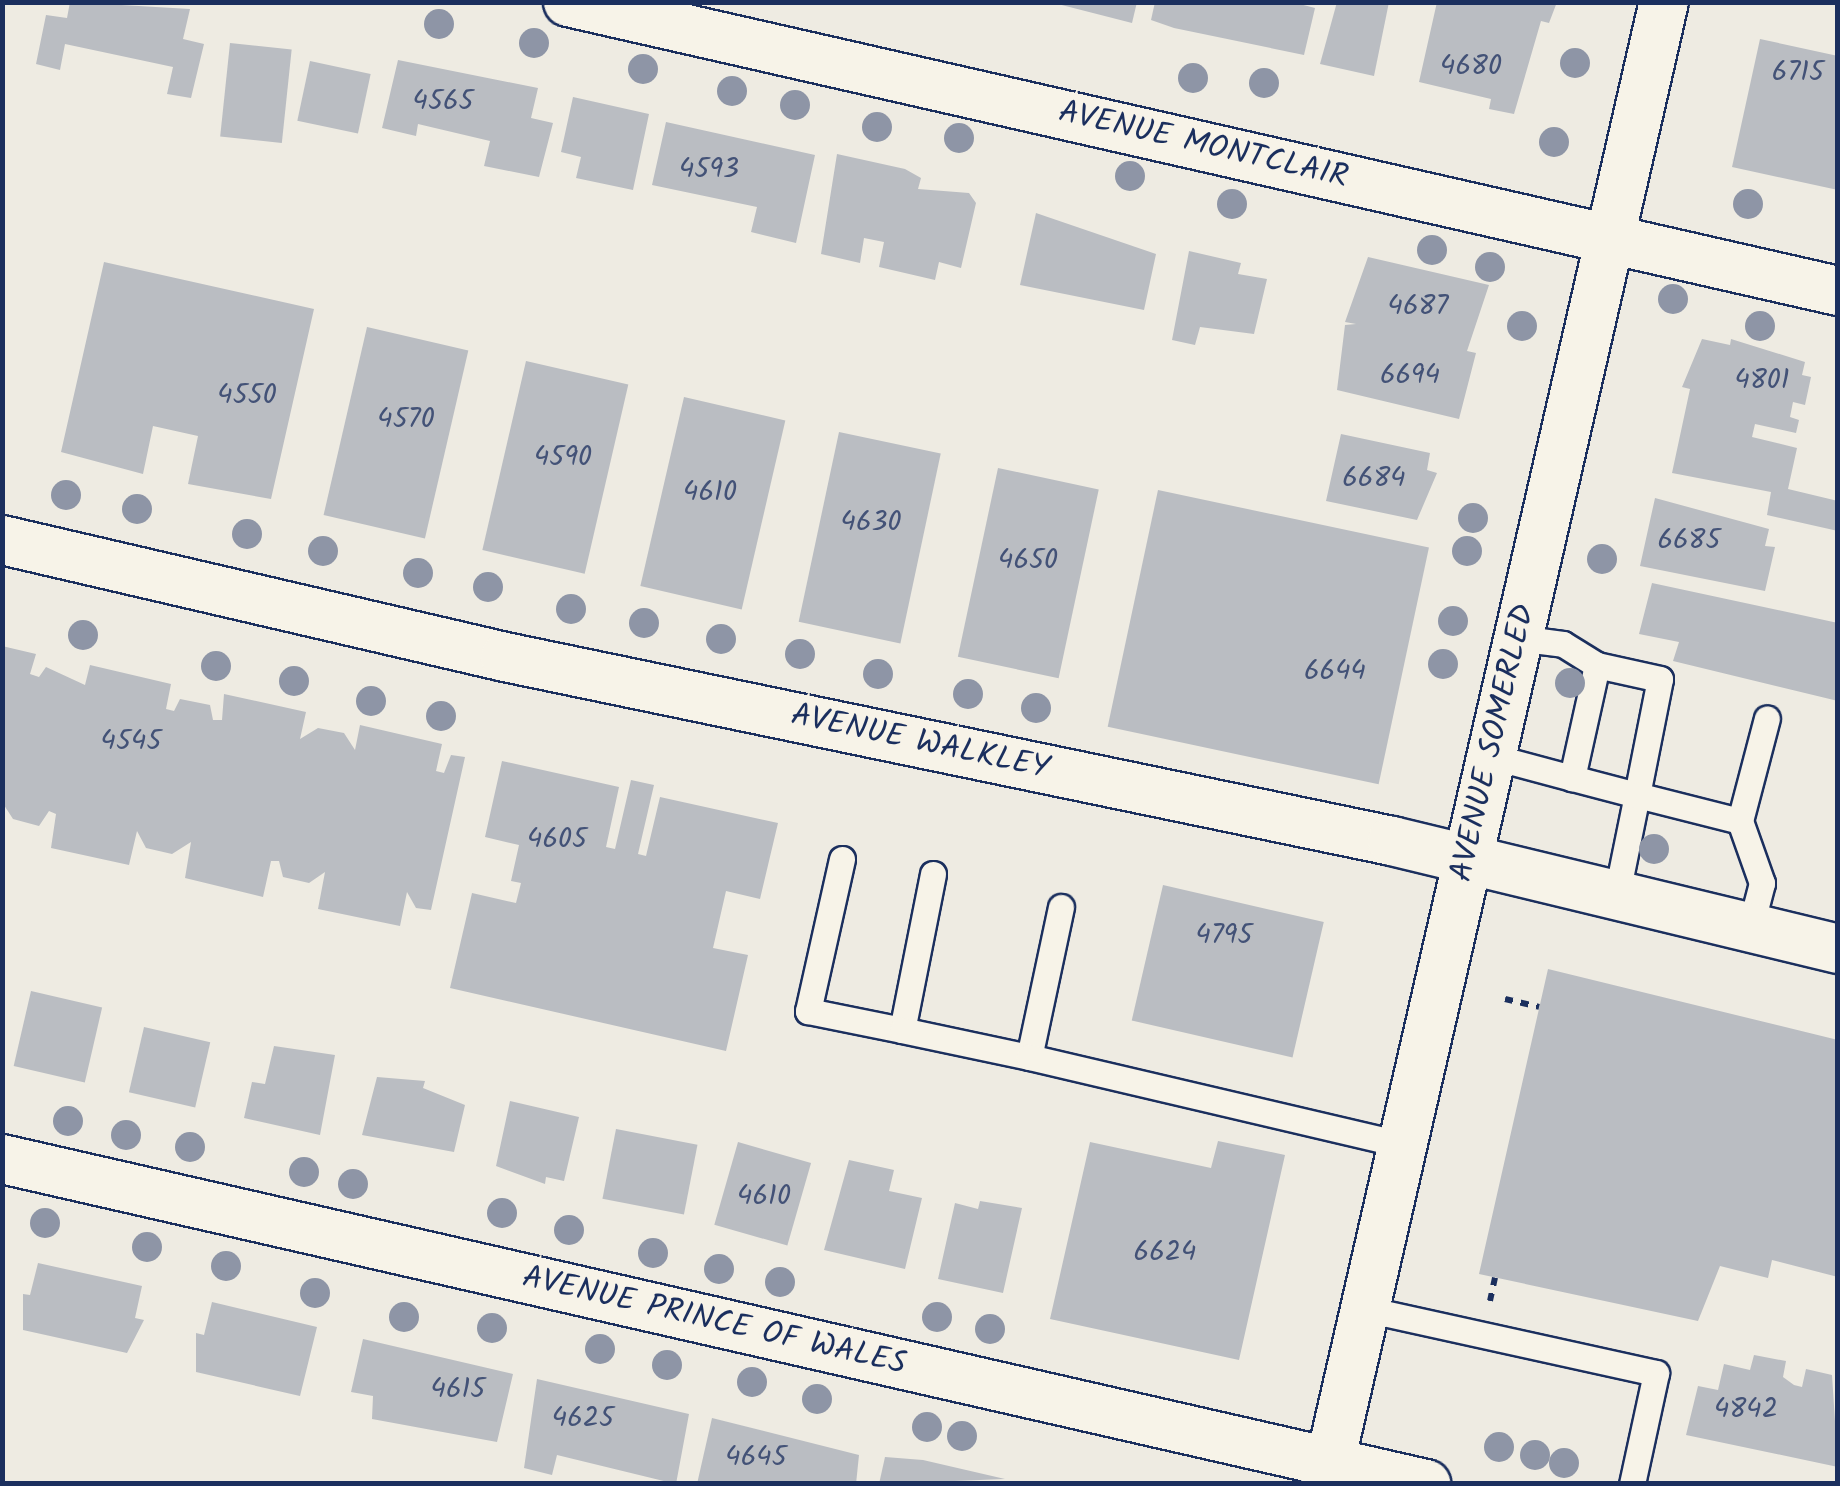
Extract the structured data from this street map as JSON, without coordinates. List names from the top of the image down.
{
  "streets": {
    "street": [
      "AVENUE MONTCLAIR",
      "AVENUE WALKLEY",
      "AVENUE SOMERLED",
      "AVENUE PRINCE OF WALES"
    ]
  },
  "crossings": [
    ["AVENUE MONTCLAIR", "AVENUE SOMERLED"],
    ["AVENUE WALKLEY", "AVENUE SOMERLED"],
    ["AVENUE SOMERLED", "AVENUE PRINCE OF WALES"]
  ],
  "house_numbers": [
    "4680",
    "6715",
    "4565",
    "4593",
    "4687",
    "6694",
    "4801",
    "4550",
    "4570",
    "4590",
    "6684",
    "4610",
    "4630",
    "6685",
    "4650",
    "6644",
    "4545",
    "4605",
    "4795",
    "4610",
    "6624",
    "4615",
    "4842",
    "4625",
    "4645"
  ]
}
